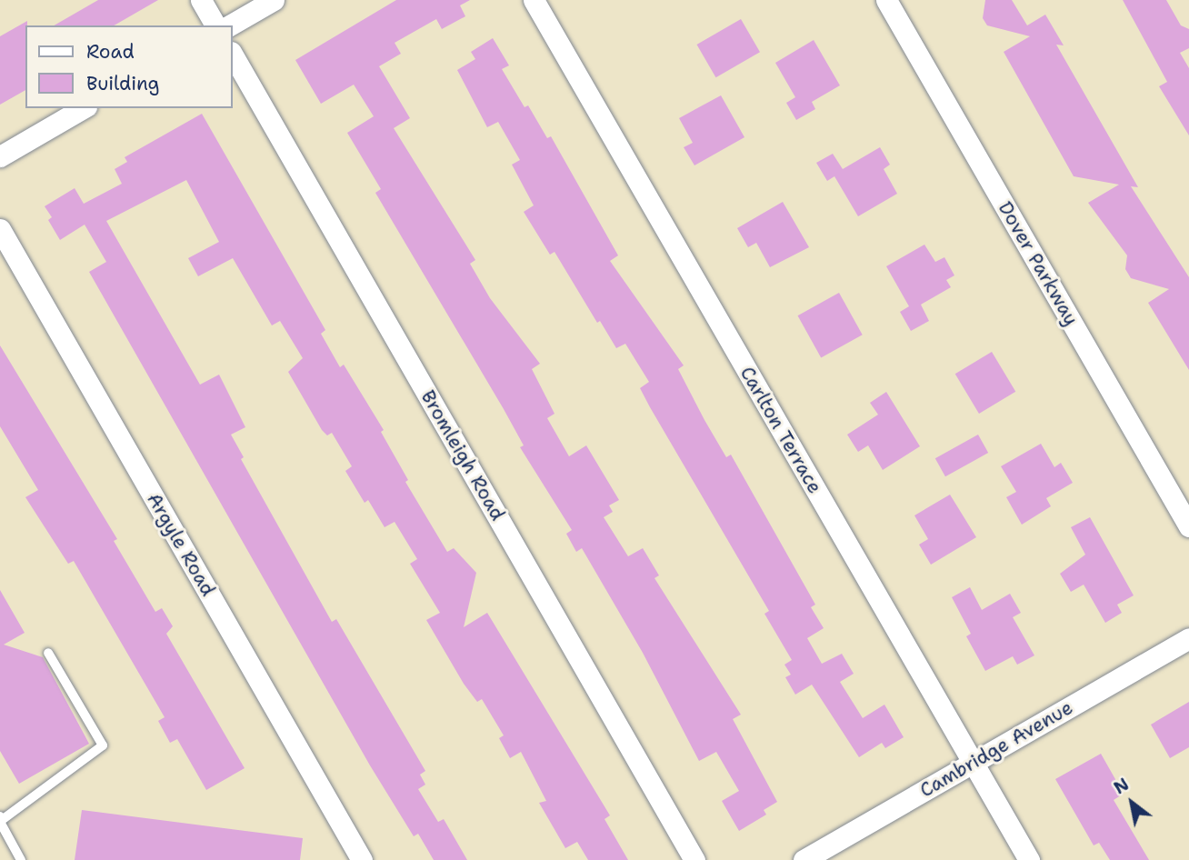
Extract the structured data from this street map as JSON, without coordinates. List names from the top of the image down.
{
  "streets": {
    "street": [
      "Dover Parkway",
      "Carlton Terrace",
      "Bromleigh Road",
      "Argyle Road",
      "Cambridge Avenue"
    ]
  },
  "crossings": [
    ["Carlton Terrace", "Cambridge Avenue"]
  ],
  "legend": ["Road", "Building"],
  "north": "top left"
}
